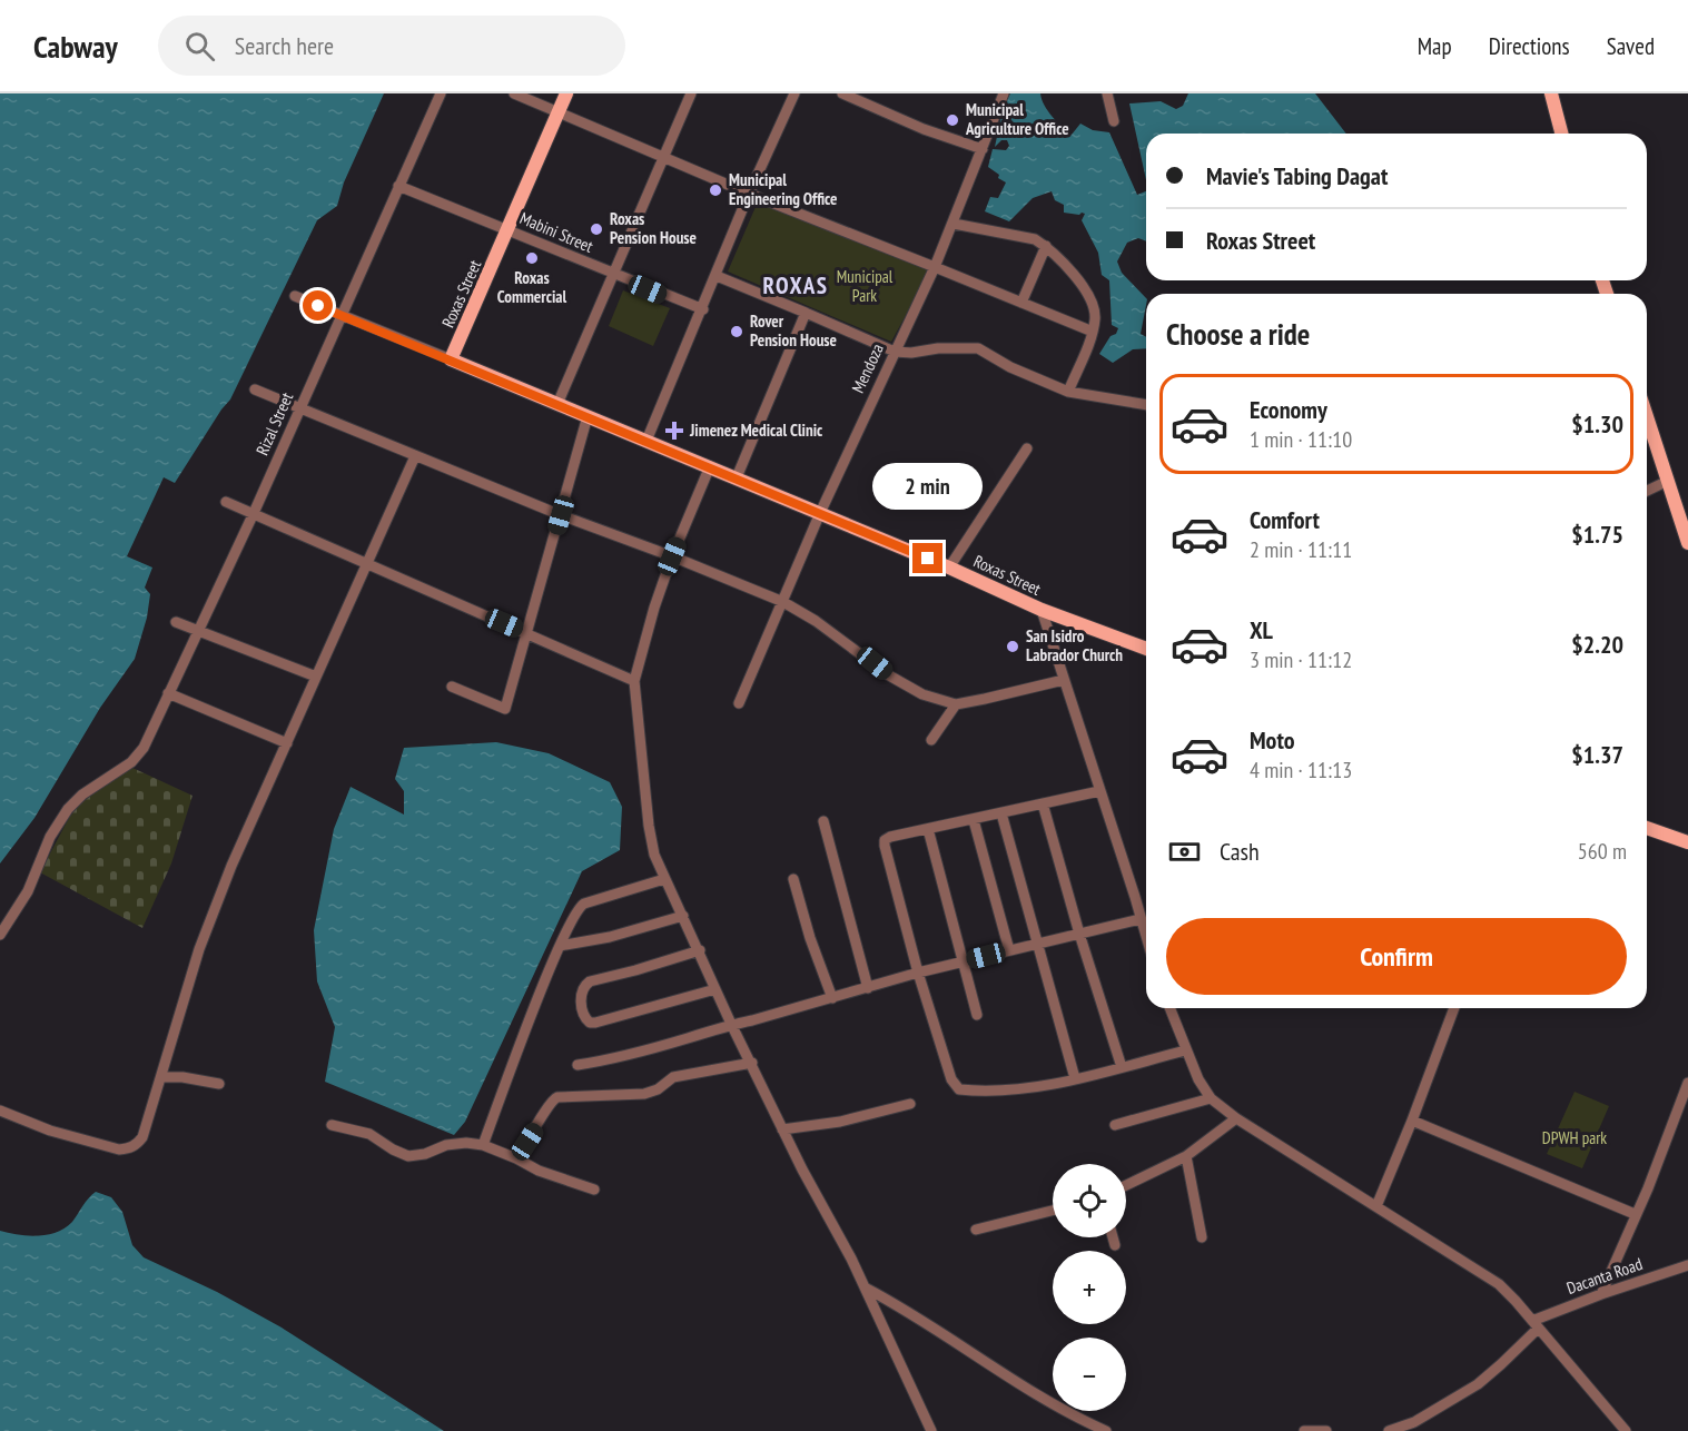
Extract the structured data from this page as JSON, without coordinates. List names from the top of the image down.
{
  "streets": {
    "main road": ["Roxas Street"],
    "street": [
      "Mabini Street",
      "Mendoza",
      "Rizal Street",
      "Dacanta Road"
    ]
  },
  "crossings": [
    ["Mabini Street", "Roxas Street"],
    ["Mabini Street", "Rizal Street"],
    ["Roxas Street", "Mendoza"]
  ],
  "districts": ["ROXAS"],
  "parks": ["Municipal Park", "DPWH park"],
  "places": {
    "other": [
      "Municipal Agriculture Office",
      "Municipal Engineering Office",
      "Roxas Pension House",
      "Roxas Commercial",
      "Rover Pension House",
      "San Isidro Labrador Church"
    ],
    "health": ["Jimenez Medical Clinic"]
  },
  "page": {
    "header": "Cabway",
    "search": "Search here",
    "nav": ["Map", "Directions", "Saved"],
    "banner": ["Mavie's Tabing Dagat", "Roxas Street"],
    "heading": "Choose a ride",
    "list": [
      {
        "name": "Economy",
        "note": "1 min · 11:10",
        "value": "$1.30"
      },
      {
        "name": "Comfort",
        "note": "2 min · 11:11",
        "value": "$1.75"
      },
      {
        "name": "XL",
        "note": "3 min · 11:12",
        "value": "$2.20"
      },
      {
        "name": "Moto",
        "note": "4 min · 11:13",
        "value": "$1.37"
      }
    ],
    "bubble": "2 min",
    "pay": ["Cash", "560 m"],
    "buttons": "Confirm",
    "map_buttons": ["+", "−"]
  }
}
